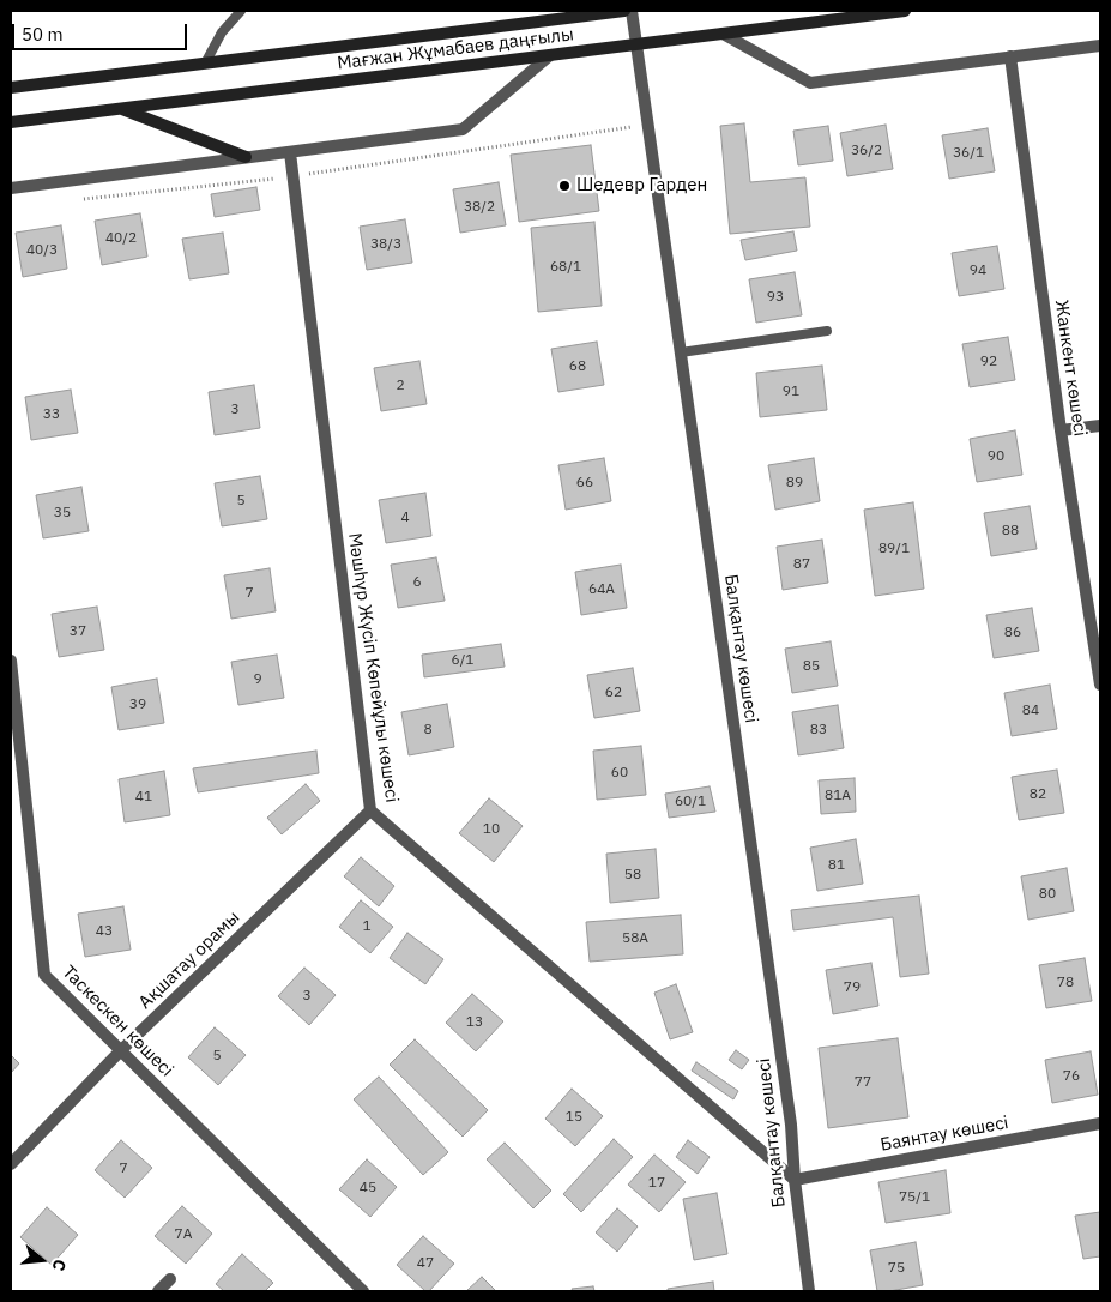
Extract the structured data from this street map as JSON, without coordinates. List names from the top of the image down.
{
  "streets": {
    "main road": ["Мағжан Жұмабаев даңғылы"],
    "street": [
      "Жанкент көшесі",
      "Балқантау көшесі",
      "Мәшһүр Жүсіп Көпейұлы көшесі",
      "Ақшатау орамы",
      "Таскескен көшесі",
      "Баянтау көшесі"
    ]
  },
  "crossings": [
    ["Мағжан Жұмабаев даңғылы", "Балқантау көшесі"],
    ["Балқантау көшесі", "Мәшһүр Жүсіп Көпейұлы көшесі"],
    ["Балқантау көшесі", "Баянтау көшесі"],
    ["Мәшһүр Жүсіп Көпейұлы көшесі", "Ақшатау орамы"],
    ["Мәшһүр Жүсіп Көпейұлы көшесі", "Баянтау көшесі"],
    ["Ақшатау орамы", "Таскескен көшесі"]
  ],
  "places": ["Шедевр Гарден"],
  "house_numbers": [
    "36/2",
    "36/1",
    "38/2",
    "40/2",
    "38/3",
    "40/3",
    "68/1",
    "94",
    "93",
    "92",
    "68",
    "2",
    "91",
    "3",
    "33",
    "90",
    "66",
    "89",
    "5",
    "35",
    "4",
    "88",
    "89/1",
    "87",
    "6",
    "64А",
    "7",
    "37",
    "86",
    "6/1",
    "85",
    "9",
    "62",
    "39",
    "84",
    "8",
    "83",
    "60",
    "82",
    "81А",
    "41",
    "60/1",
    "10",
    "81",
    "58",
    "80",
    "1",
    "43",
    "58А",
    "78",
    "79",
    "3",
    "13",
    "5",
    "76",
    "77",
    "15",
    "7",
    "17",
    "45",
    "75/1",
    "7А",
    "47",
    "75"
  ],
  "scale_bar": "50 m",
  "north": "right"
}
